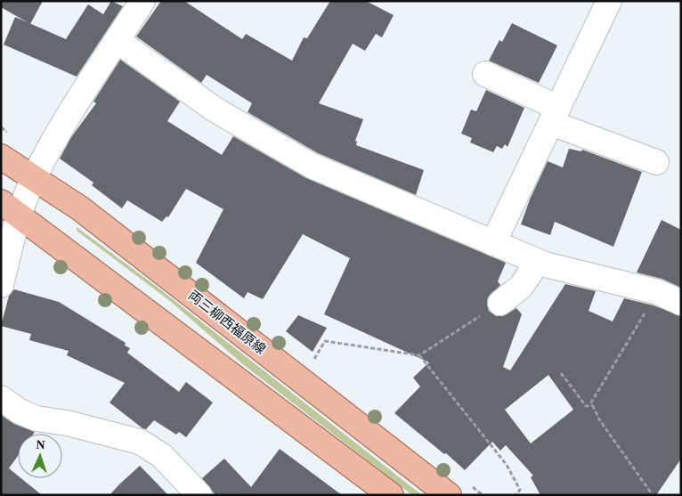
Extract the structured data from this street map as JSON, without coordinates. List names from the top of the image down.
{
  "streets": {
    "main road": ["両三柳西福原線"]
  },
  "north": "top"
}
